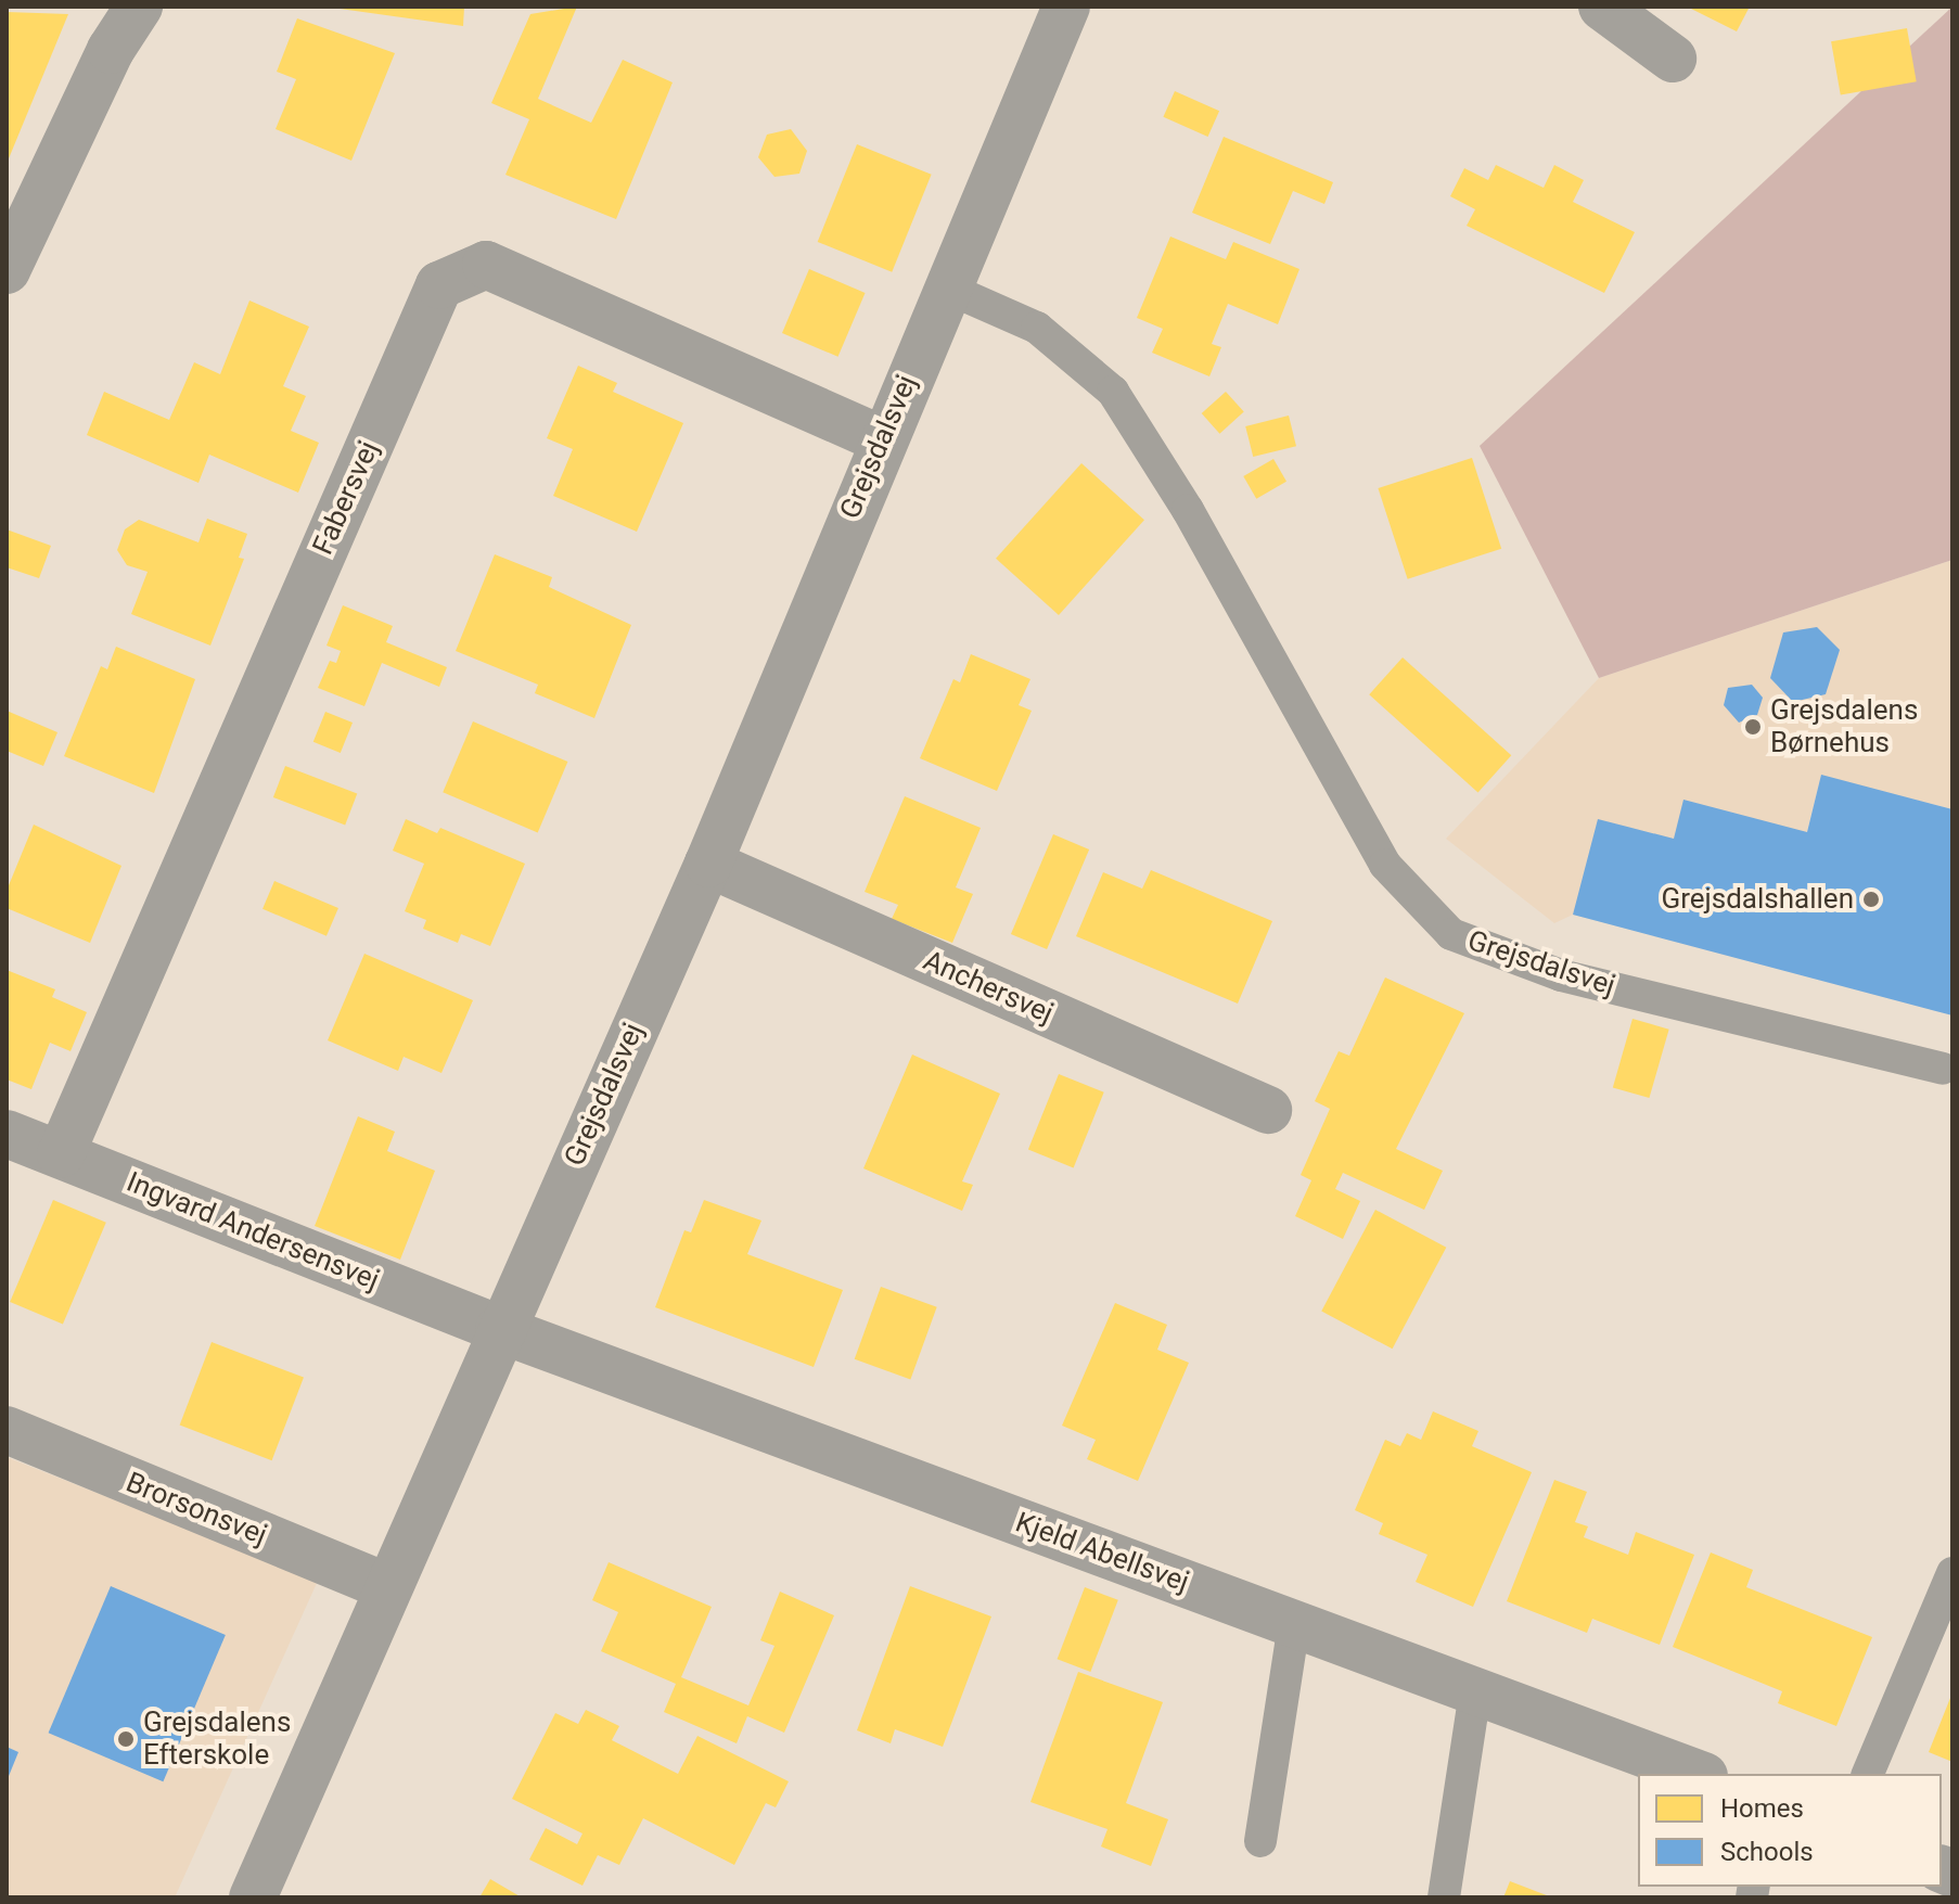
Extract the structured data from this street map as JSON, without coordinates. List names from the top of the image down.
{
  "streets": {
    "street": [
      "Grejsdalsvej",
      "Fabersvej",
      "Anchersvej",
      "Ingvard Andersensvej",
      "Brorsonsvej",
      "Kjeld Abellsvej"
    ]
  },
  "crossings": [
    ["Grejsdalsvej", "Fabersvej"],
    ["Grejsdalsvej", "Anchersvej"],
    ["Grejsdalsvej", "Ingvard Andersensvej"],
    ["Grejsdalsvej", "Brorsonsvej"],
    ["Grejsdalsvej", "Kjeld Abellsvej"],
    ["Fabersvej", "Ingvard Andersensvej"],
    ["Ingvard Andersensvej", "Kjeld Abellsvej"]
  ],
  "places": ["Grejsdalens Børnehus", "Grejsdalshallen", "Grejsdalens Efterskole"],
  "legend": ["Homes", "Schools"]
}
